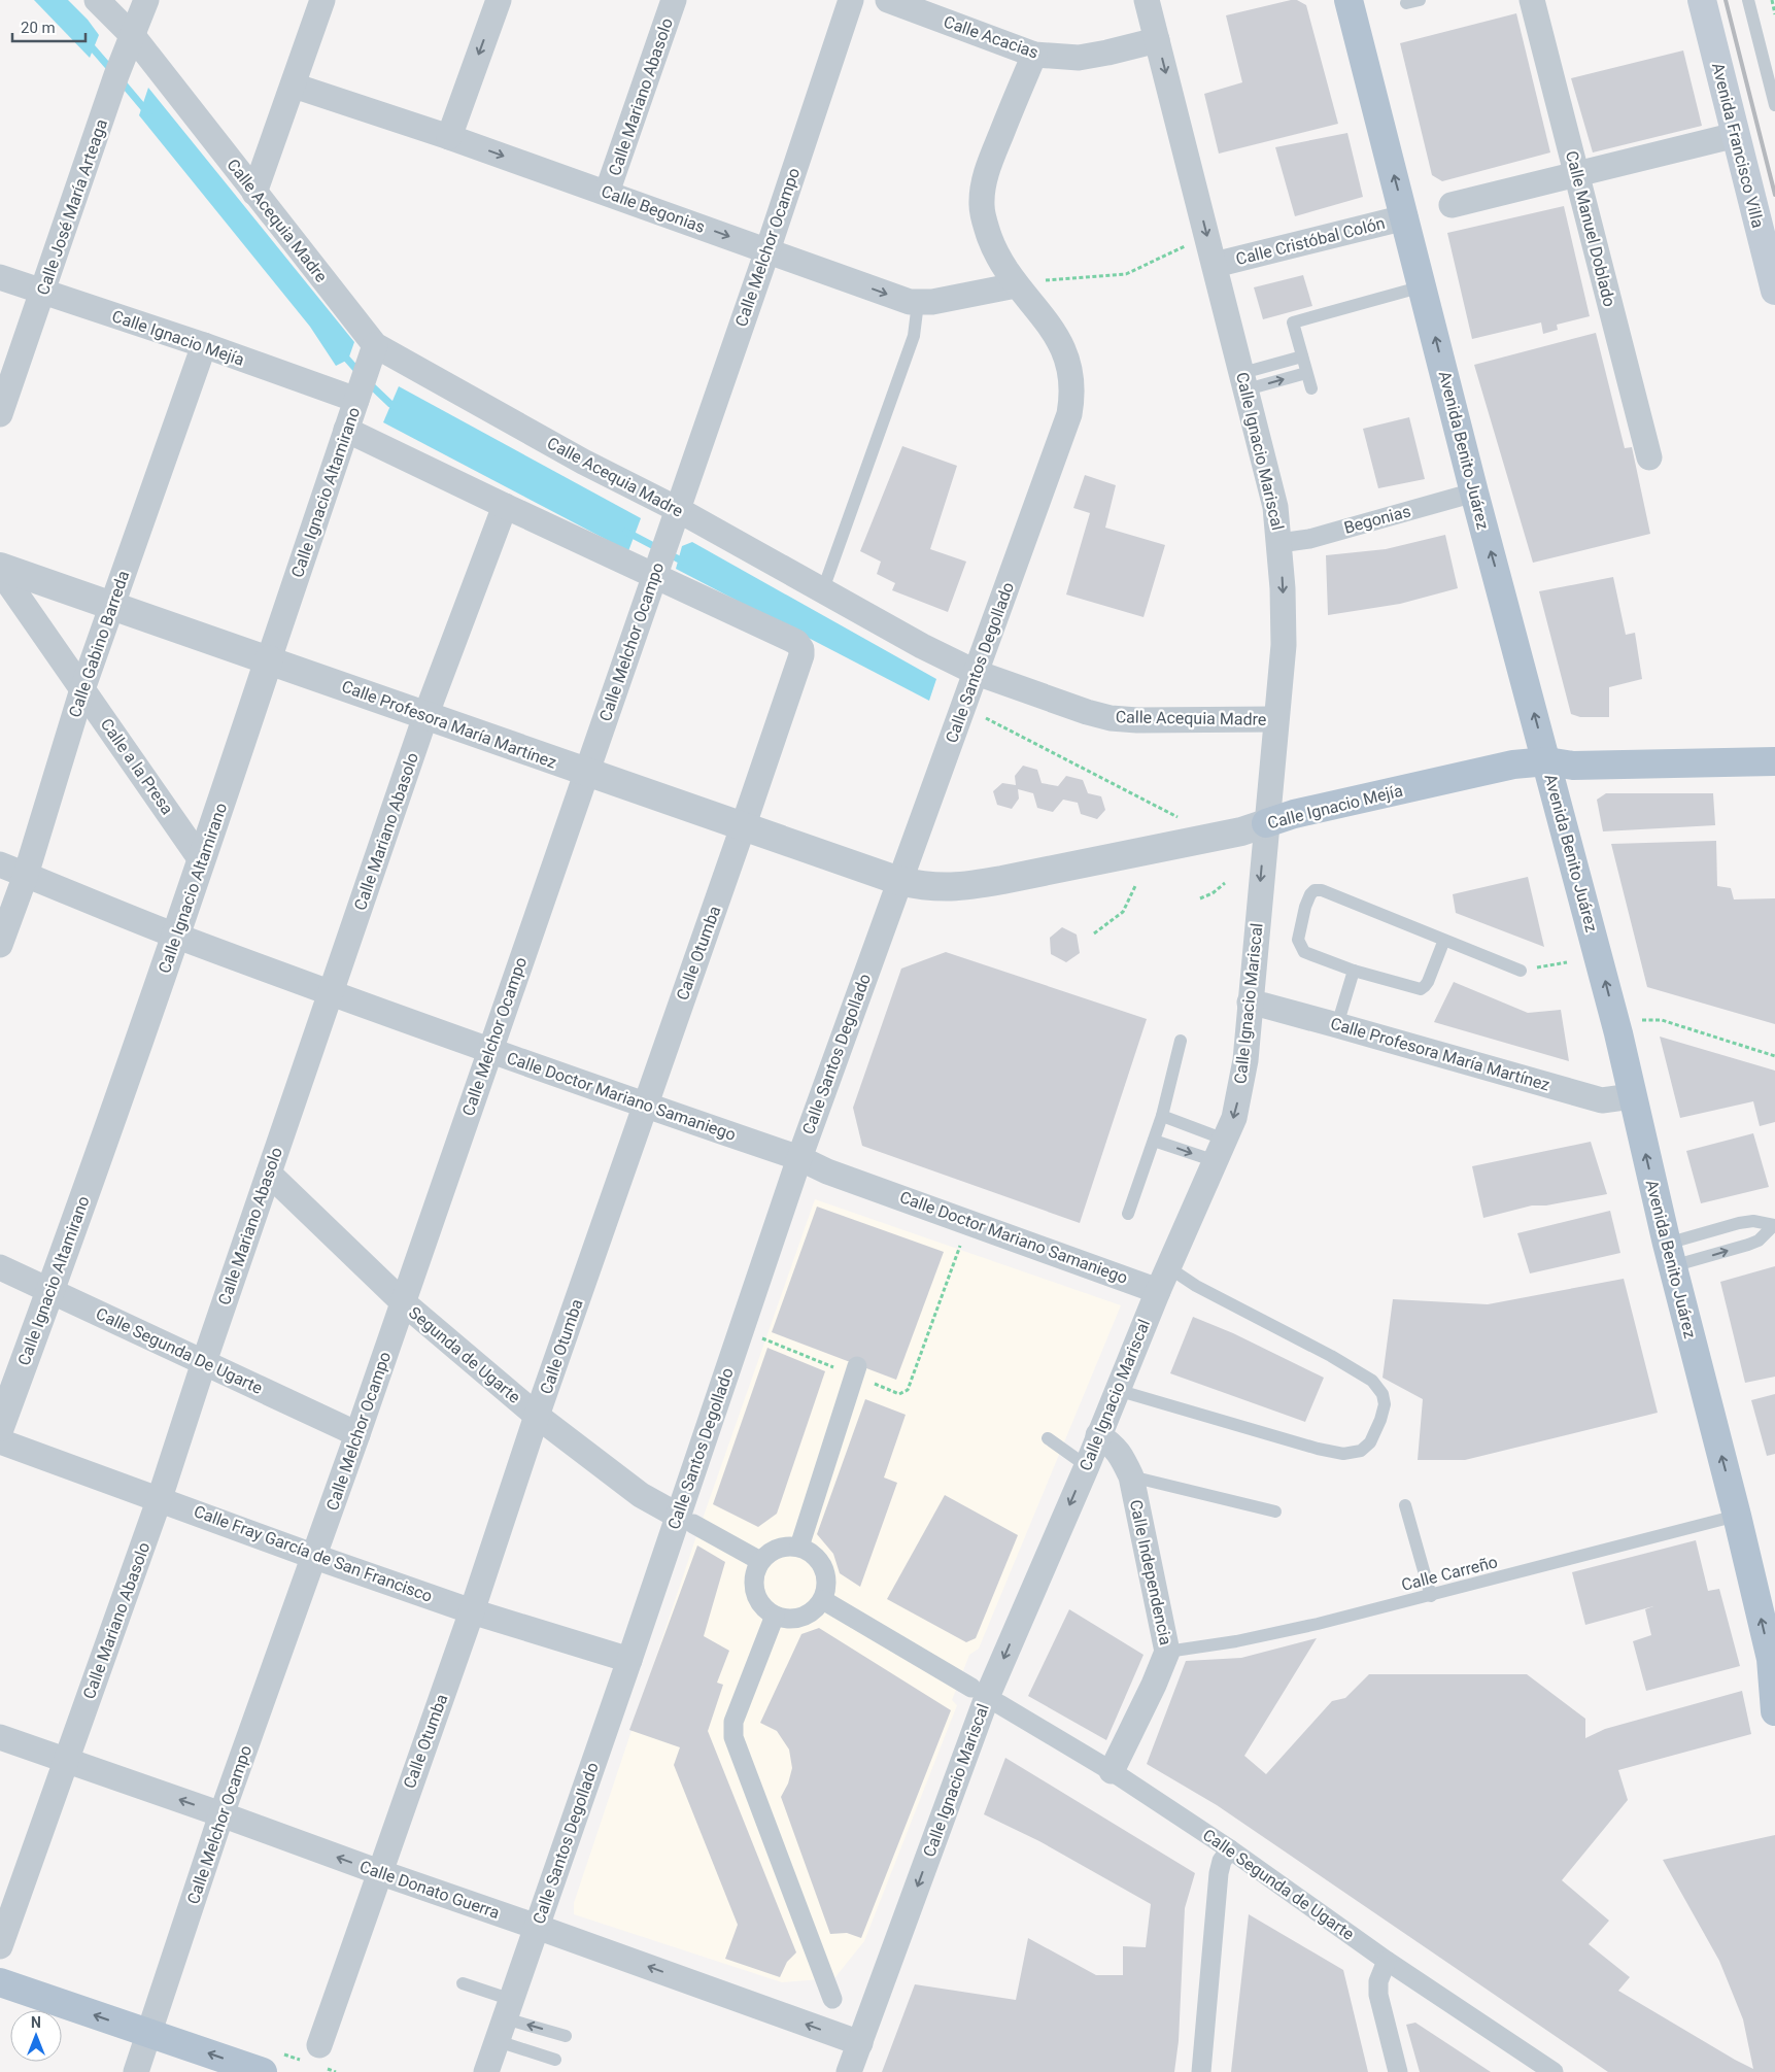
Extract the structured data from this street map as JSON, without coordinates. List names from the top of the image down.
{
  "streets": {
    "main road": ["Avenida Francisco Villa", "Calle Ignacio Mejía", "Avenida Benito Juárez"],
    "street": [
      "Calle Acacias",
      "Calle Mariano Abasolo",
      "Calle José María Arteaga",
      "Calle Begonias",
      "Calle Acequia Madre",
      "Calle Manuel Doblado",
      "Calle Cristóbal Colón",
      "Calle Melchor Ocampo",
      "Calle Ignacio Mariscal",
      "Calle Ignacio Altamirano",
      "Begonias",
      "Calle Gabino Barreda",
      "Calle Santos Degollado",
      "Calle Profesora María Martínez",
      "Calle a la Presa",
      "Calle Otumba",
      "Calle Doctor Mariano Samaniego",
      "Calle Segunda De Ugarte",
      "Segunda de Ugarte",
      "Calle Fray García de San Francisco",
      "Calle Independencia",
      "Calle Segunda de Ugarte",
      "Calle Donato Guerra"
    ],
    "lane": ["Calle Carreño"]
  },
  "crossings": [
    ["Calle Acacias", "Calle Ignacio Mariscal"],
    ["Calle Acacias", "Calle Santos Degollado"],
    ["Calle Mariano Abasolo", "Calle Begonias"],
    ["Calle Mariano Abasolo", "Calle Profesora María Martínez"],
    ["Calle Mariano Abasolo", "Calle Doctor Mariano Samaniego"],
    ["Calle Mariano Abasolo", "Calle Segunda De Ugarte"],
    ["Calle Mariano Abasolo", "Segunda de Ugarte"],
    ["Calle Mariano Abasolo", "Calle Fray García de San Francisco"],
    ["Calle Mariano Abasolo", "Calle Donato Guerra"],
    ["Calle José María Arteaga", "Calle Acequia Madre"],
    ["Calle José María Arteaga", "Calle Ignacio Mejía"],
    ["Calle Begonias", "Calle Melchor Ocampo"],
    ["Calle Begonias", "Calle Santos Degollado"],
    ["Calle Acequia Madre", "Calle Melchor Ocampo"],
    ["Calle Acequia Madre", "Calle Ignacio Mariscal"],
    ["Calle Acequia Madre", "Calle Ignacio Altamirano"],
    ["Calle Acequia Madre", "Calle Santos Degollado"],
    ["Calle Cristóbal Colón", "Avenida Benito Juárez"],
    ["Calle Cristóbal Colón", "Calle Ignacio Mariscal"],
    ["Calle Melchor Ocampo", "Calle Profesora María Martínez"],
    ["Calle Melchor Ocampo", "Calle Otumba"],
    ["Calle Melchor Ocampo", "Calle Doctor Mariano Samaniego"],
    ["Calle Melchor Ocampo", "Calle Segunda De Ugarte"],
    ["Calle Melchor Ocampo", "Segunda de Ugarte"],
    ["Calle Melchor Ocampo", "Calle Fray García de San Francisco"],
    ["Calle Melchor Ocampo", "Calle Donato Guerra"],
    ["Calle Ignacio Mejía", "Avenida Benito Juárez"],
    ["Calle Ignacio Mejía", "Calle Ignacio Mariscal"],
    ["Calle Ignacio Mejía", "Calle Ignacio Altamirano"],
    ["Calle Ignacio Mejía", "Calle Gabino Barreda"],
    ["Calle Ignacio Mejía", "Calle Santos Degollado"],
    ["Calle Ignacio Mejía", "Calle Profesora María Martínez"],
    ["Avenida Benito Juárez", "Begonias"],
    ["Avenida Benito Juárez", "Calle Profesora María Martínez"],
    ["Avenida Benito Juárez", "Calle Carreño"],
    ["Calle Ignacio Mariscal", "Begonias"],
    ["Calle Ignacio Mariscal", "Calle Profesora María Martínez"],
    ["Calle Ignacio Mariscal", "Calle Doctor Mariano Samaniego"],
    ["Calle Ignacio Mariscal", "Calle Independencia"],
    ["Calle Ignacio Mariscal", "Calle Donato Guerra"],
    ["Calle Ignacio Altamirano", "Calle Profesora María Martínez"],
    ["Calle Ignacio Altamirano", "Calle a la Presa"],
    ["Calle Ignacio Altamirano", "Calle Doctor Mariano Samaniego"],
    ["Calle Ignacio Altamirano", "Calle Segunda De Ugarte"],
    ["Calle Gabino Barreda", "Calle Profesora María Martínez"],
    ["Calle Gabino Barreda", "Calle a la Presa"],
    ["Calle Gabino Barreda", "Calle Doctor Mariano Samaniego"],
    ["Calle Santos Degollado", "Calle Profesora María Martínez"],
    ["Calle Santos Degollado", "Calle Doctor Mariano Samaniego"],
    ["Calle Santos Degollado", "Segunda de Ugarte"],
    ["Calle Santos Degollado", "Calle Fray García de San Francisco"],
    ["Calle Santos Degollado", "Calle Donato Guerra"],
    ["Calle Profesora María Martínez", "Calle a la Presa"],
    ["Calle Profesora María Martínez", "Calle Otumba"],
    ["Calle Otumba", "Calle Doctor Mariano Samaniego"],
    ["Calle Otumba", "Segunda de Ugarte"],
    ["Calle Otumba", "Calle Fray García de San Francisco"],
    ["Calle Otumba", "Calle Donato Guerra"],
    ["Calle Independencia", "Calle Carreño"],
    ["Calle Independencia", "Calle Segunda de Ugarte"]
  ],
  "one_way": ["Calle Begonias", "Avenida Benito Juárez", "Calle Donato Guerra"],
  "scale_bar": "20 m",
  "north": "top"
}
